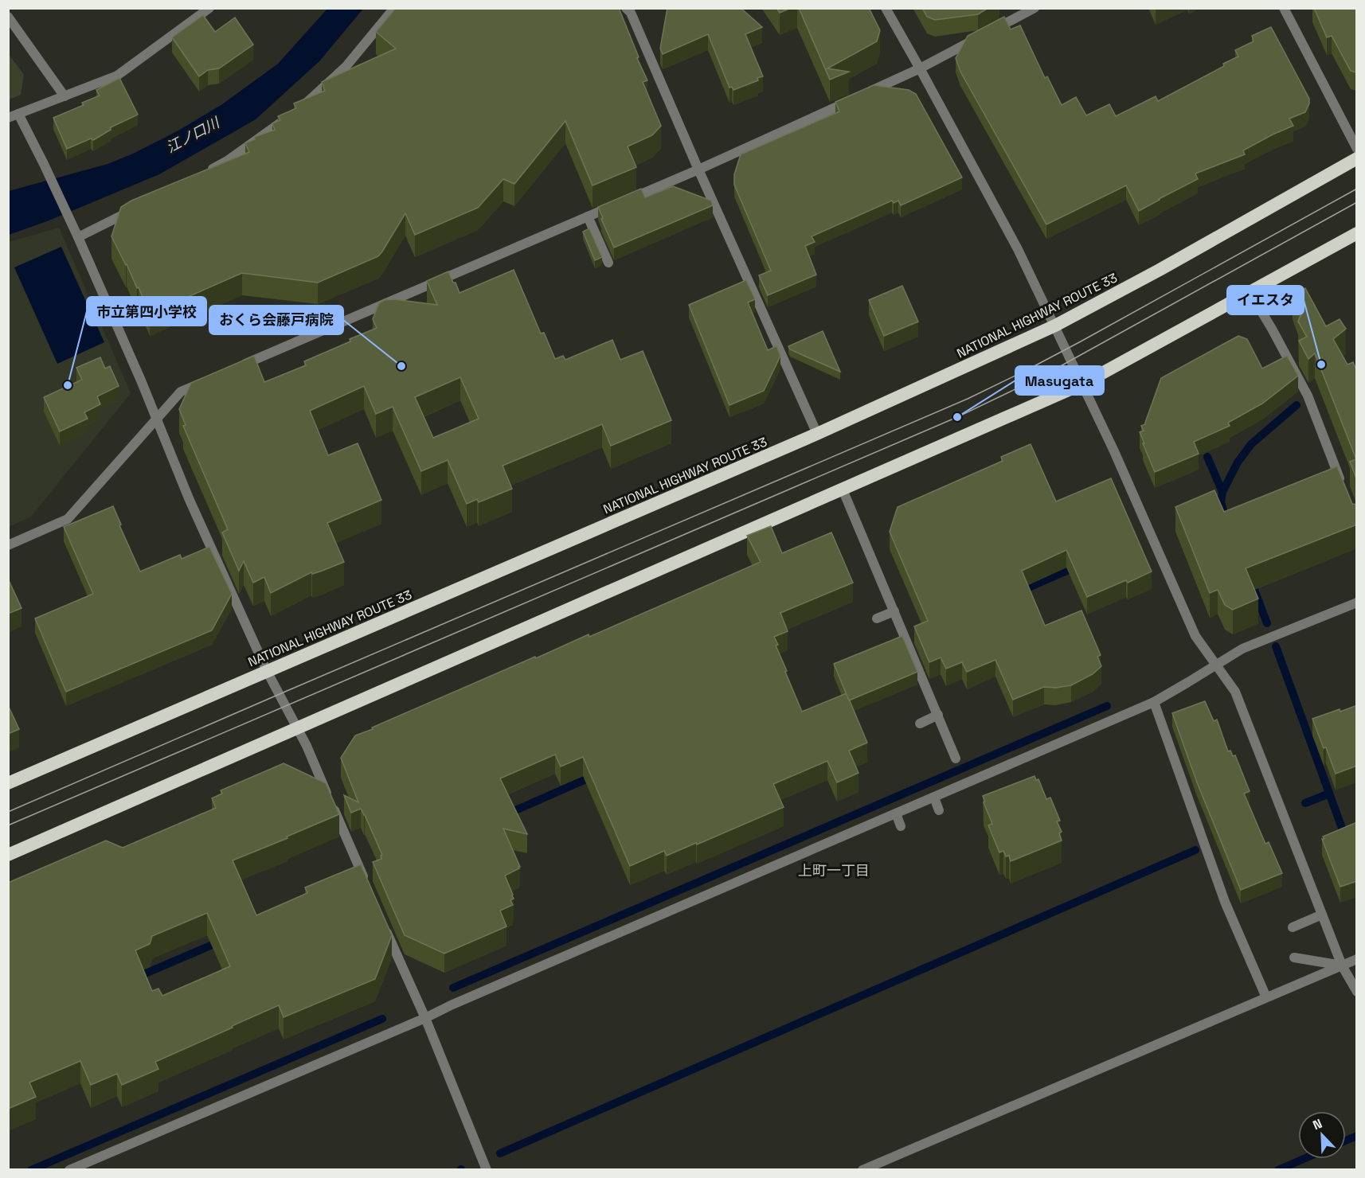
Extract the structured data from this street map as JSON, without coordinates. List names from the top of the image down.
{
  "streets": {
    "highway": ["NATIONAL HIGHWAY ROUTE 33"]
  },
  "districts": ["上町一丁目"],
  "water": ["江ノ口川"],
  "places": [
    "イエスタ",
    "おくら会藤戸病院",
    "市立第四小学校",
    "Masugata"
  ],
  "north": "top left"
}
